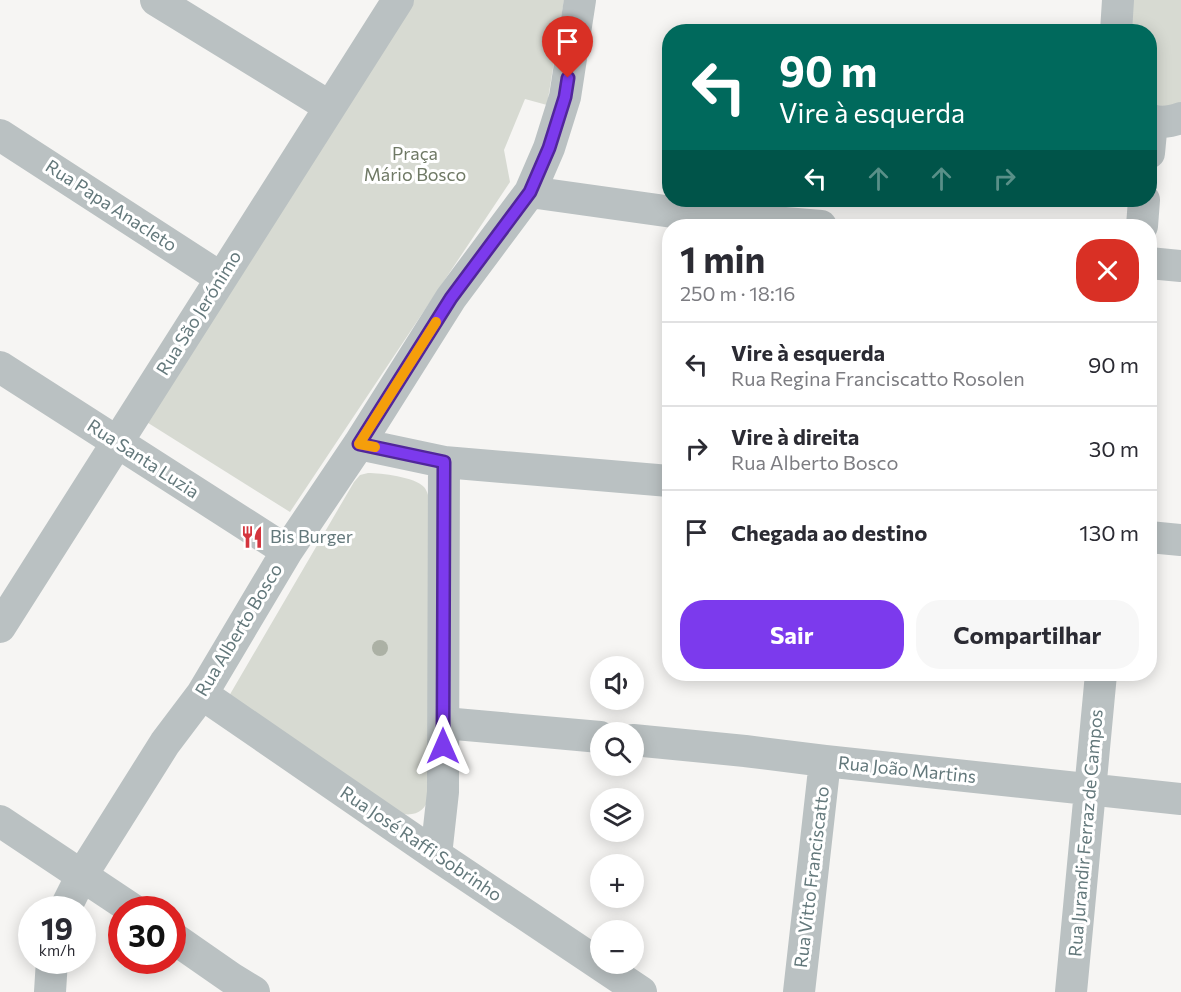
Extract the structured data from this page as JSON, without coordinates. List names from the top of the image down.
{
  "streets": {
    "street": [
      "Rua Papa Anacleto",
      "Rua São Jerónimo",
      "Rua Santa Luzia",
      "Rua Alberto Bosco",
      "Rua João Martins",
      "Rua Jurandir Ferraz de Campos",
      "Rua José Raffi Sobrinho",
      "Rua Vitto Franciscatto"
    ]
  },
  "crossings": [
    ["Rua Papa Anacleto", "Rua São Jerónimo"],
    ["Rua São Jerónimo", "Rua Santa Luzia"],
    ["Rua Santa Luzia", "Rua Alberto Bosco"],
    ["Rua Alberto Bosco", "Rua José Raffi Sobrinho"],
    ["Rua João Martins", "Rua Jurandir Ferraz de Campos"],
    ["Rua João Martins", "Rua Vitto Franciscatto"]
  ],
  "parks": ["Praça Mário Bosco"],
  "places": {
    "restaurant": ["Bis Burger"]
  },
  "page": {
    "turn": ["90 m", "Vire à esquerda"],
    "heading": ["1 min", "250 m · 18:16"],
    "list": [
      {
        "name": "Vire à esquerda",
        "note": "Rua Regina Franciscatto Rosolen",
        "value": "90 m"
      },
      {
        "name": "Vire à direita",
        "note": "Rua Alberto Bosco",
        "value": "30 m"
      },
      {
        "name": "Chegada ao destino",
        "value": "130 m"
      }
    ],
    "buttons": ["Sair", "Compartilhar"],
    "map_buttons": ["+", "−"],
    "speed": "19 km/h",
    "limit": "30"
  }
}
